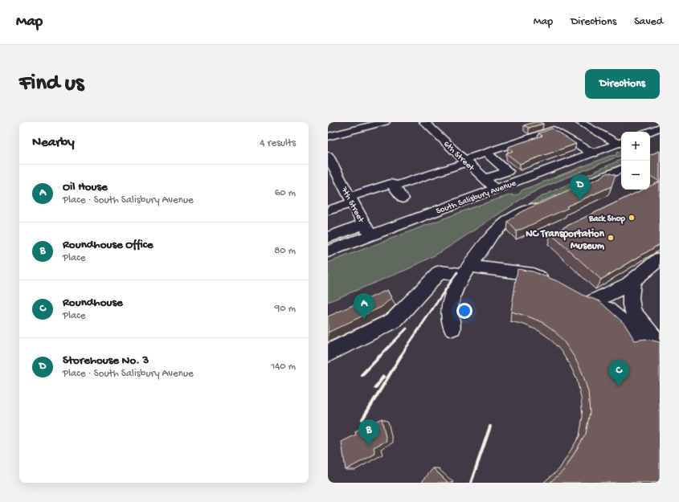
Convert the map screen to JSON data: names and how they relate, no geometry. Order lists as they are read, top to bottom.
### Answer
{
  "streets": {
    "main road": ["South Salisbury Avenue"],
    "street": ["6th Street", "7th Street"]
  },
  "crossings": [
    ["6th Street", "South Salisbury Avenue"],
    ["South Salisbury Avenue", "7th Street"]
  ],
  "places": ["Back Shop", "NC Transportation Museum"],
  "page": {
    "header": "Map",
    "nav": ["Map", "Directions", "Saved"],
    "buttons": "Directions",
    "title": "Find us",
    "heading": ["Nearby", "4 results"],
    "map_buttons": ["+", "−"],
    "list": [
      {
        "mark": "A",
        "name": "Oil House",
        "note": "Place · South Salisbury Avenue",
        "value": "60 m"
      },
      {
        "mark": "B",
        "name": "Roundhouse Office",
        "note": "Place",
        "value": "80 m"
      },
      {
        "mark": "C",
        "name": "Roundhouse",
        "note": "Place",
        "value": "90 m"
      },
      {
        "mark": "D",
        "name": "Storehouse No. 3",
        "note": "Place · South Salisbury Avenue",
        "value": "140 m"
      }
    ],
    "pins": [
      "D",
      "A",
      "C",
      "B"
    ]
  }
}
